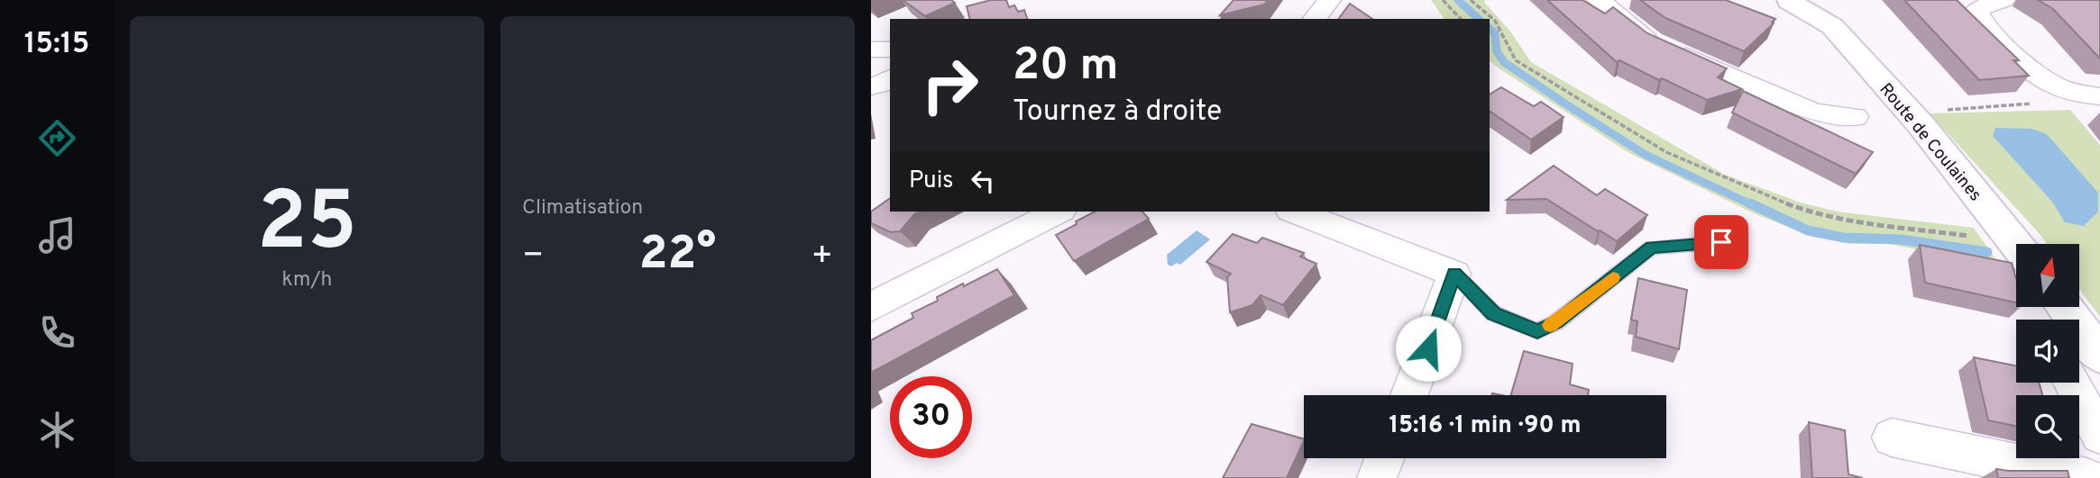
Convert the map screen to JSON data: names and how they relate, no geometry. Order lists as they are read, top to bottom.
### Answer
{
  "streets": {
    "street": ["Route de Coulaines"]
  },
  "north": "top",
  "page": {
    "tabs": "15:15",
    "tile": [
      ["25", "km/h"],
      "Climatisation"
    ],
    "turn": ["20 m", "Tournez à droite"],
    "then": "Puis",
    "heat": ["−", "22°", "+"],
    "limit": "30",
    "trip": "15:16 · 1 min · 90 m"
  }
}
